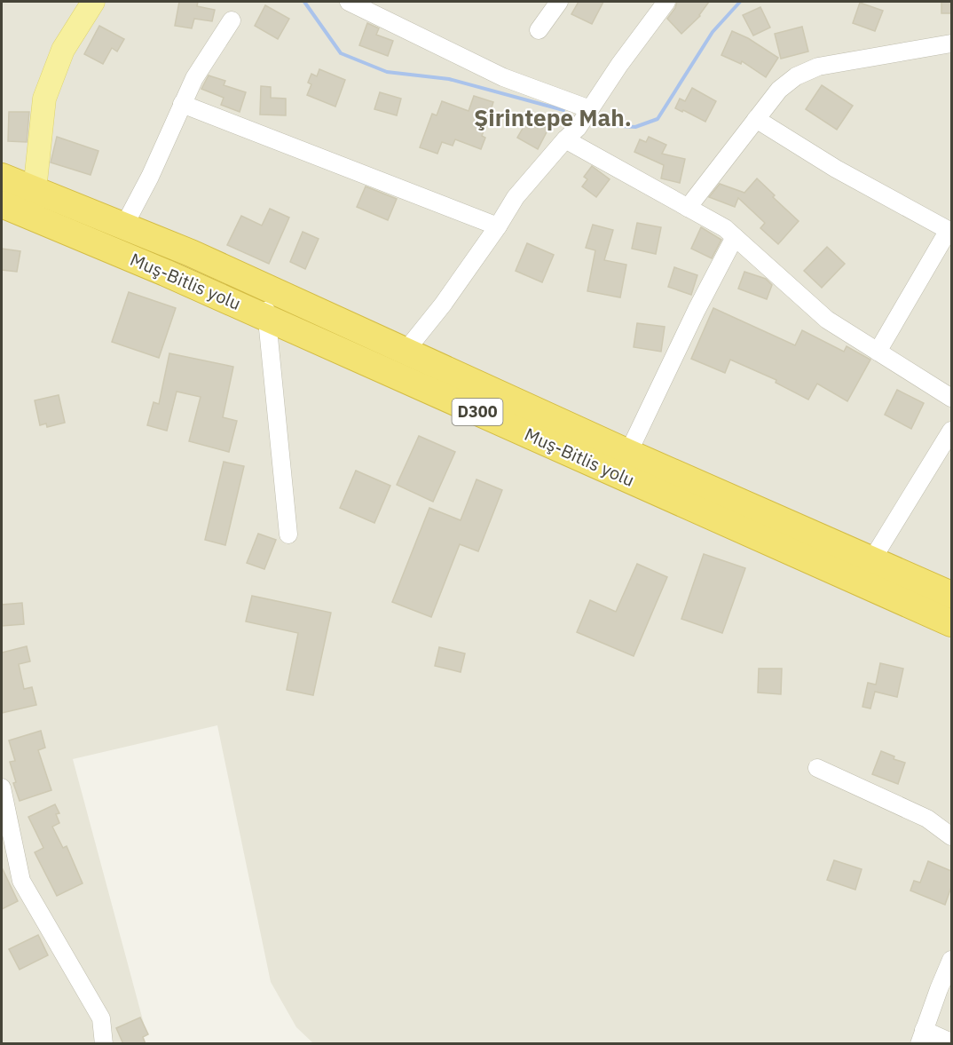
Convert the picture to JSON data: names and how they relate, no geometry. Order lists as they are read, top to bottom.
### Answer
{
  "streets": {
    "highway": ["Muş-Bitlis yolu", "D300"]
  },
  "districts": ["Şirintepe Mah."]
}
